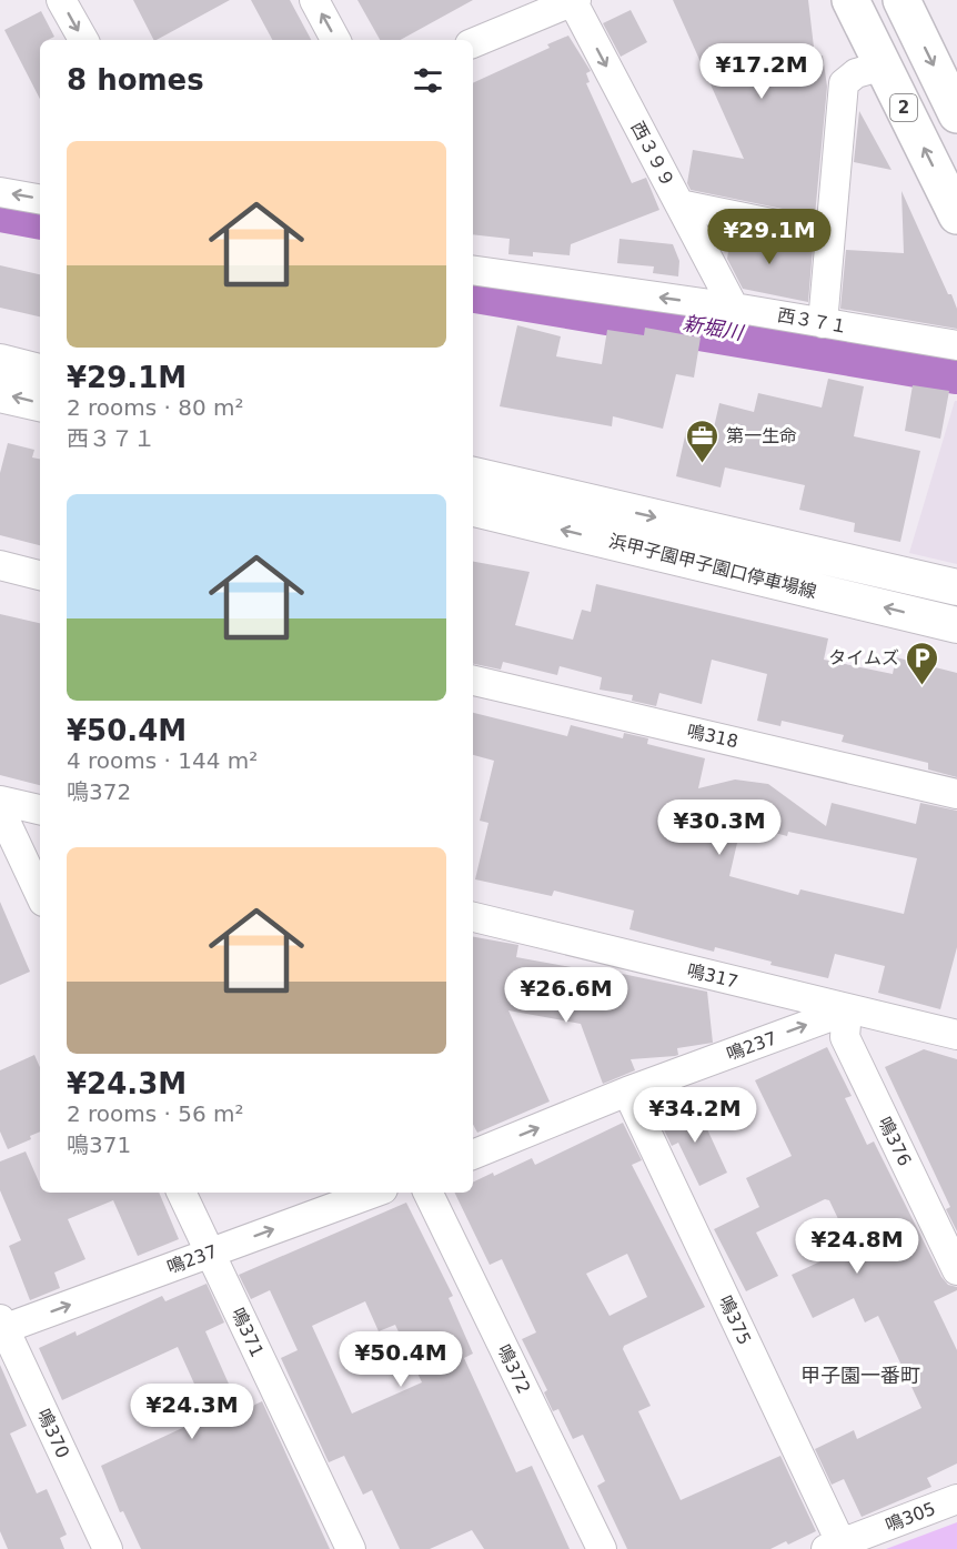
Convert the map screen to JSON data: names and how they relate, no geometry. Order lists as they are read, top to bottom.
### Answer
{
  "streets": {
    "highway": ["2"],
    "main road": ["浜甲子園甲子園口停車場線"],
    "street": [
      "西３９９",
      "西３７１",
      "鳴318",
      "鳴317",
      "鳴237",
      "鳴376",
      "鳴375",
      "鳴371",
      "鳴372",
      "鳴370",
      "鳴305"
    ]
  },
  "crossings": [
    ["西３９９", "西３７１"],
    ["鳴317", "鳴237"],
    ["鳴317", "鳴376"],
    ["鳴237", "鳴376"],
    ["鳴237", "鳴375"],
    ["鳴237", "鳴371"],
    ["鳴237", "鳴370"],
    ["鳴375", "鳴305"]
  ],
  "one_way": ["西３９９", "西３７１", "鳴237"],
  "districts": ["甲子園一番町"],
  "water": ["新堀川"],
  "places": {
    "office": ["第一生命"],
    "parking": ["タイムズ"]
  },
  "page": {
    "heading": "8 homes",
    "price": [
      "¥17.2M",
      "¥29.1M",
      "¥30.3M",
      "¥26.6M",
      "¥34.2M",
      "¥24.8M",
      "¥50.4M",
      "¥24.3M"
    ],
    "list": [
      {
        "name": "¥29.1M",
        "note": "2 rooms · 80 m² · 西３７１"
      },
      {
        "name": "¥50.4M",
        "note": "4 rooms · 144 m² · 鳴372"
      },
      {
        "name": "¥24.3M",
        "note": "2 rooms · 56 m² · 鳴371"
      }
    ]
  }
}
